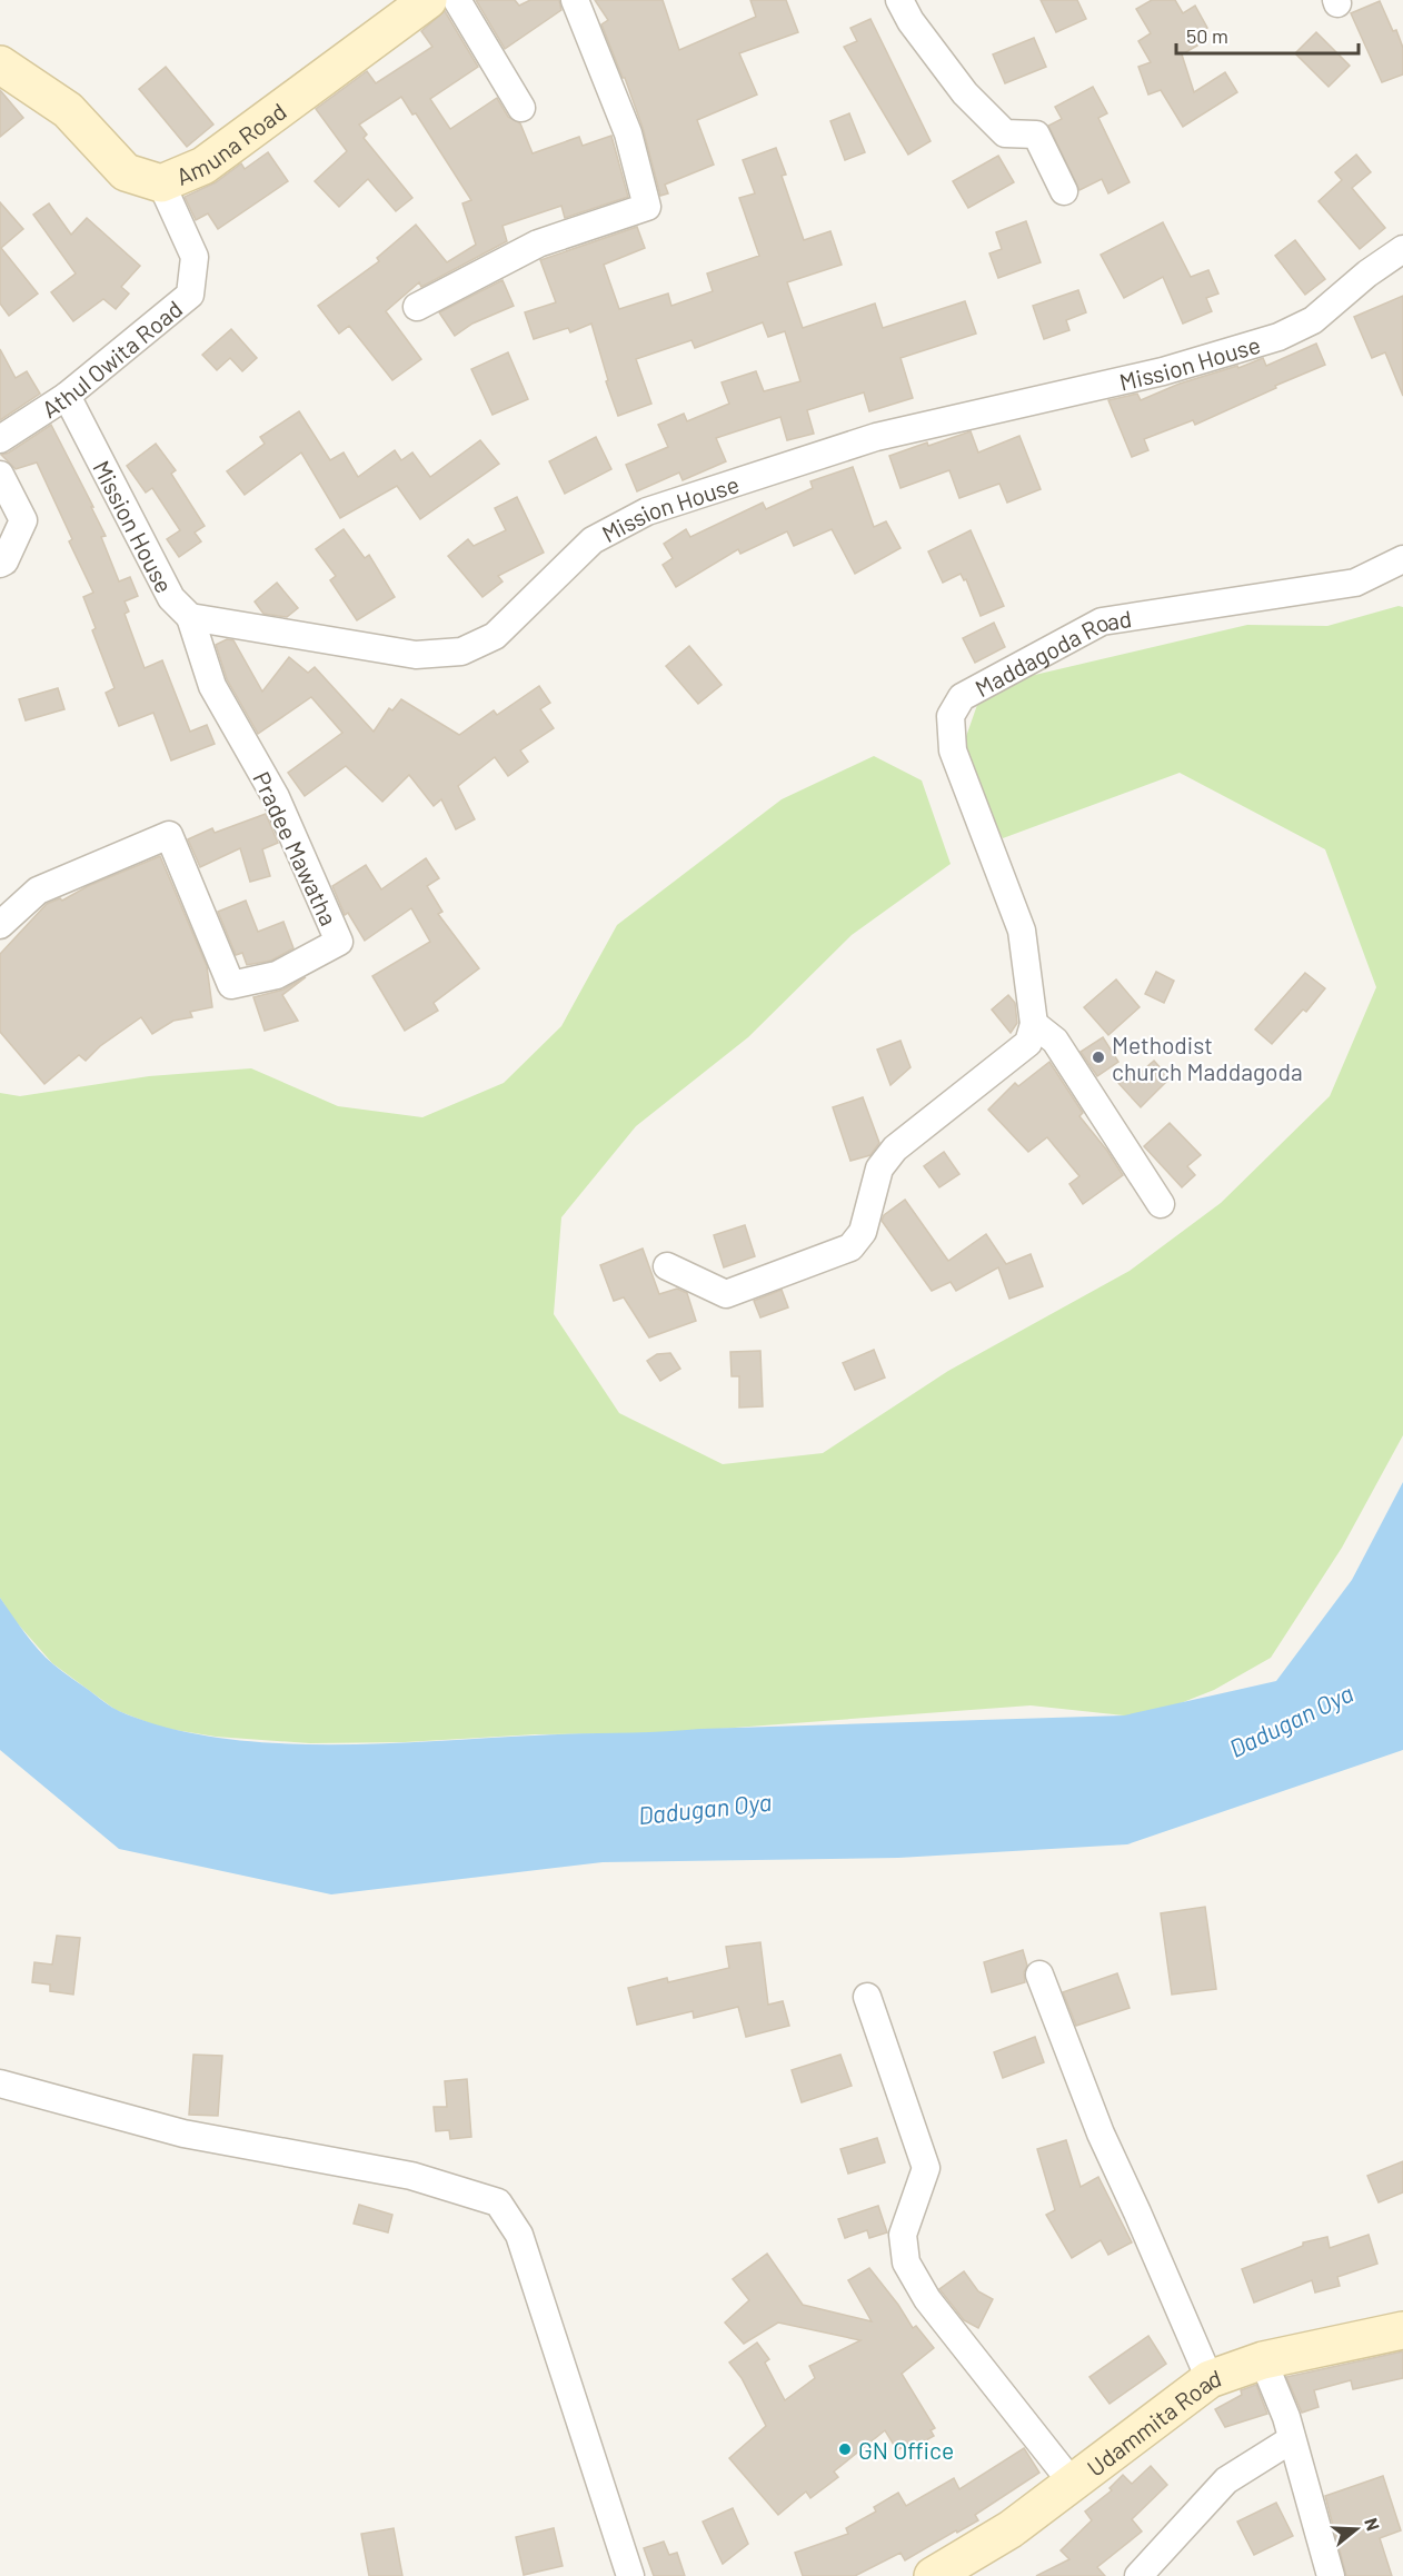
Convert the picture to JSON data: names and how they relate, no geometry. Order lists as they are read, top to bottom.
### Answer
{
  "streets": {
    "street": [
      "Amuna Road",
      "Athul Owita Road",
      "Mission House",
      "Maddagoda Road",
      "Pradee Mawatha",
      "Udammita Road"
    ]
  },
  "crossings": [
    ["Amuna Road", "Athul Owita Road"],
    ["Athul Owita Road", "Mission House"],
    ["Mission House", "Pradee Mawatha"]
  ],
  "water": ["Dadugan Oya"],
  "places": ["Methodist church Maddagoda", "GN Office"],
  "scale_bar": "50 m",
  "north": "right"
}
